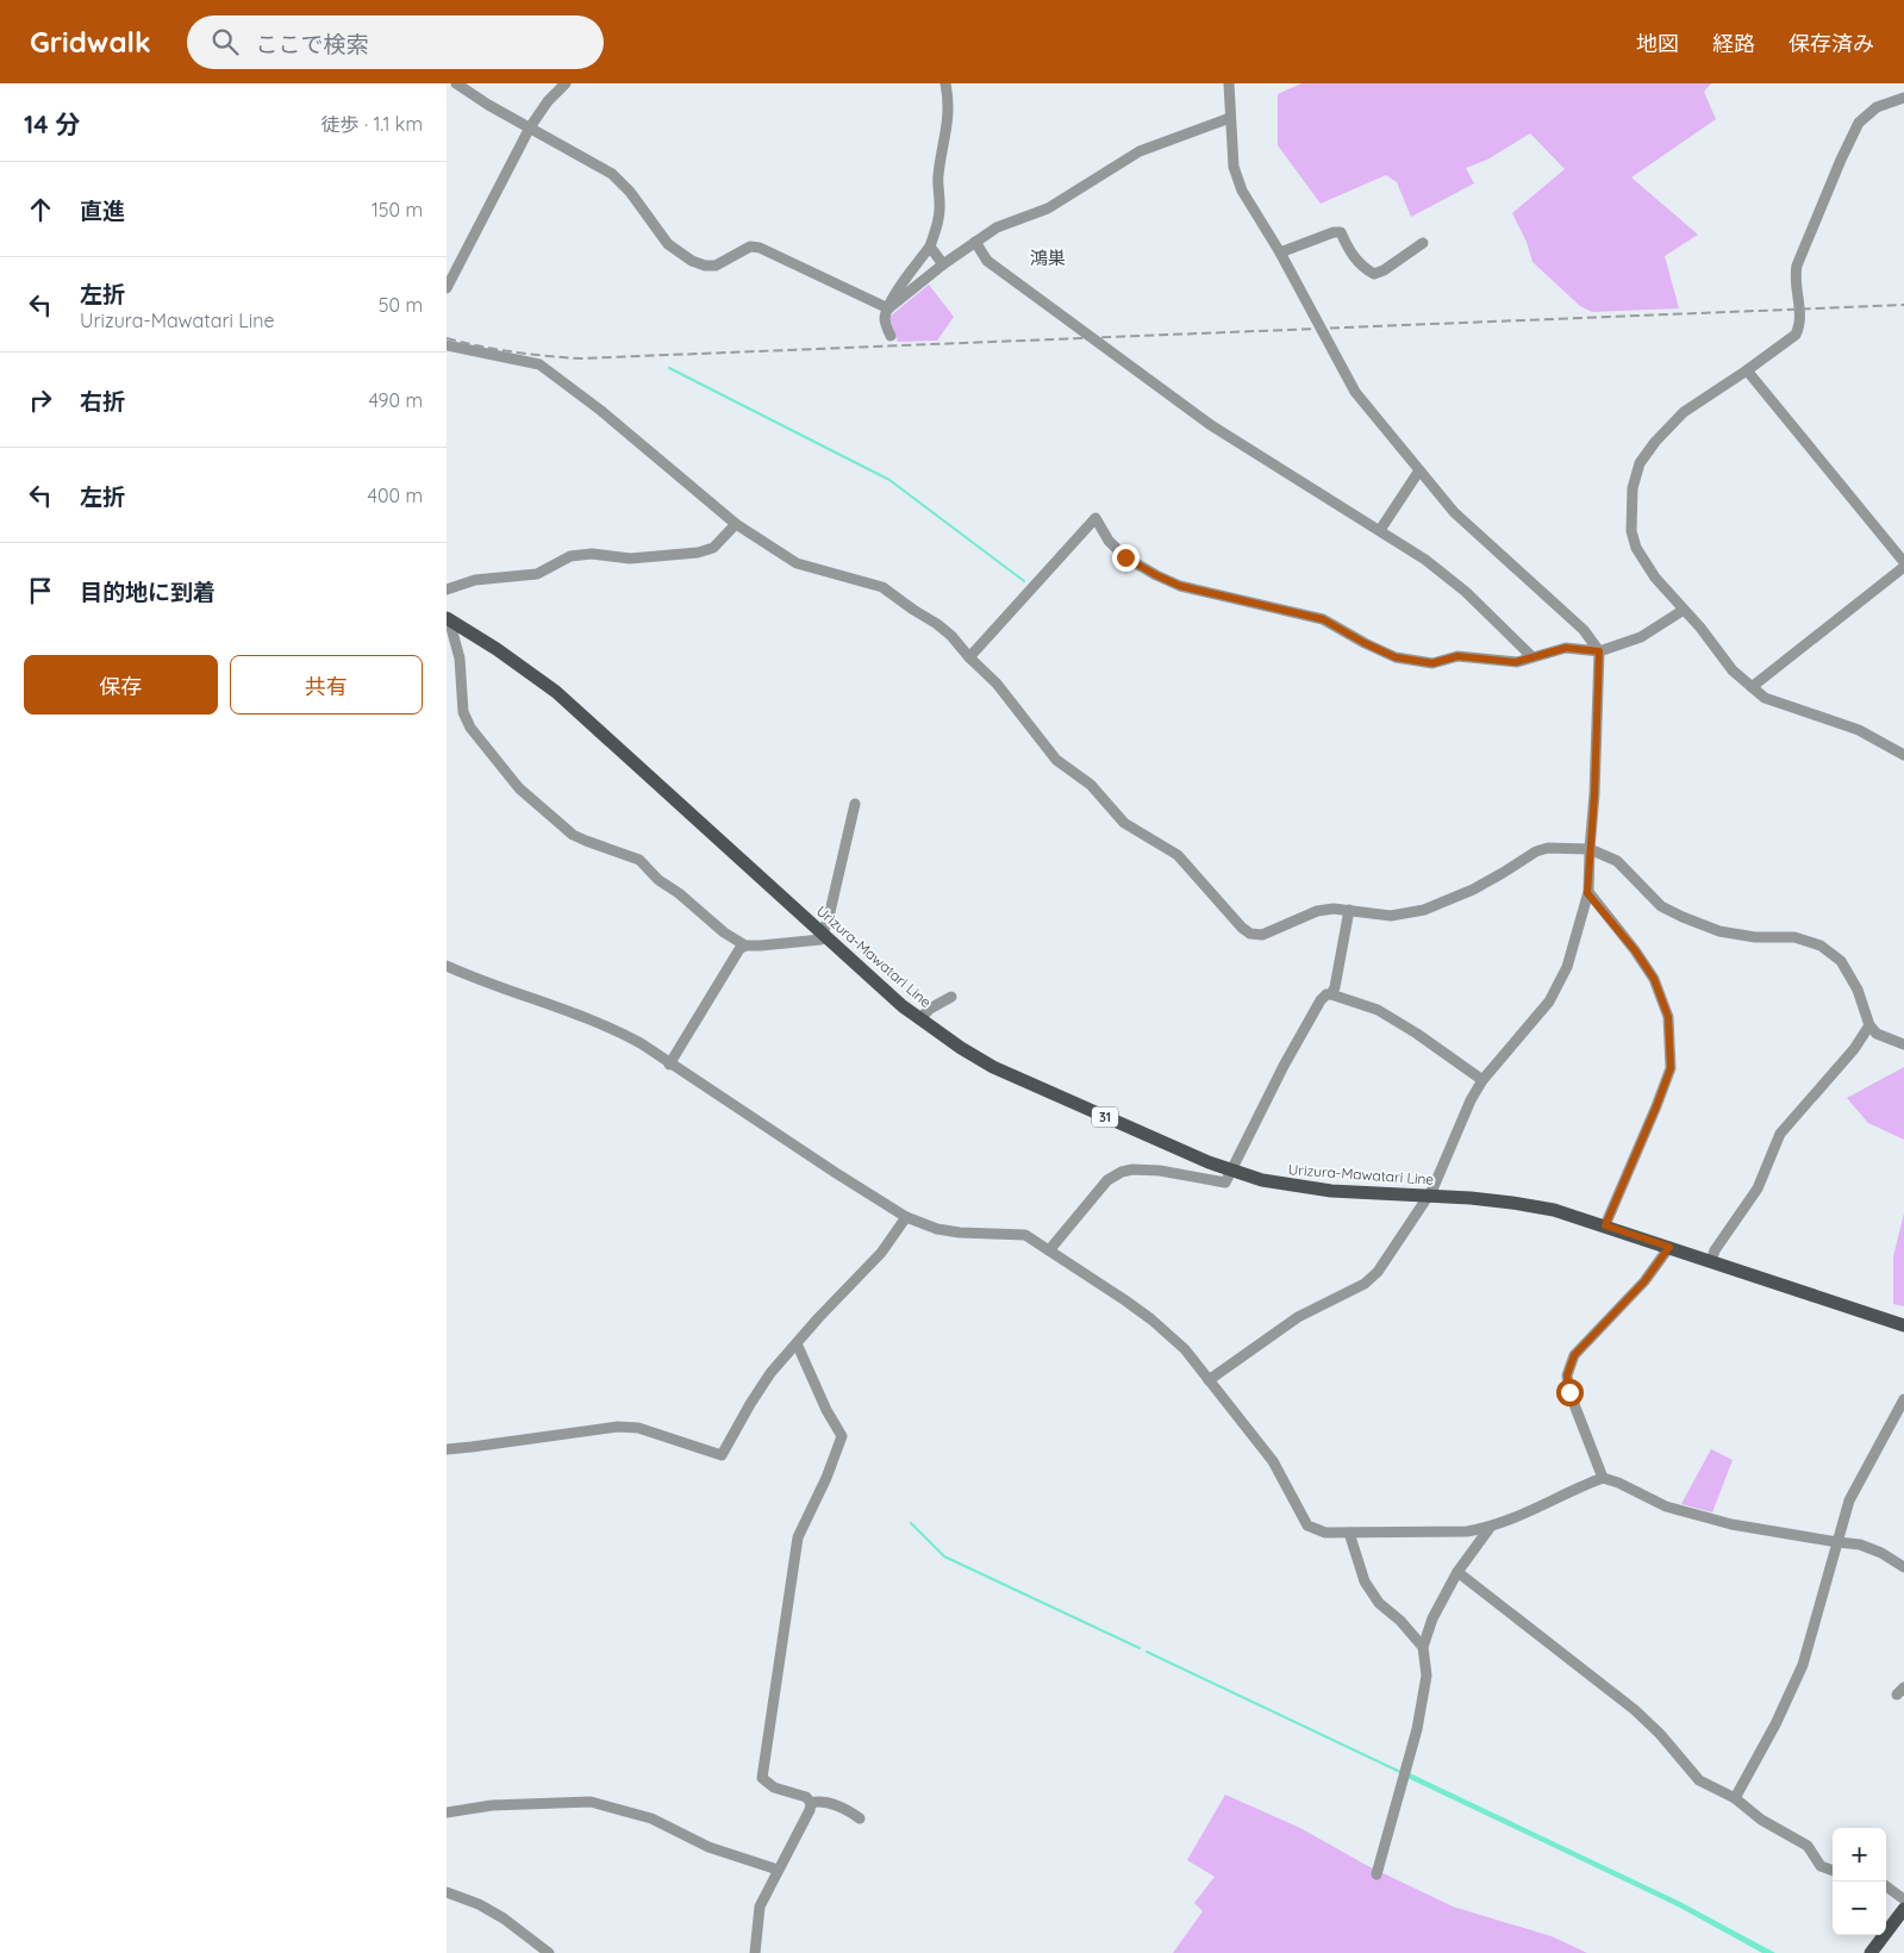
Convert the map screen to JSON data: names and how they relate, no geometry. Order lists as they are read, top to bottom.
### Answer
{
  "streets": {
    "main road": ["Urizura-Mawatari Line", "31"]
  },
  "districts": ["鴻巣"],
  "page": {
    "header": "Gridwalk",
    "search": "ここで検索",
    "nav": ["地図", "経路", "保存済み"],
    "heading": ["14 分", "徒歩 · 1.1 km"],
    "list": [
      ["直進", "150 m"],
      ["左折", "Urizura-Mawatari Line", "50 m"],
      ["右折", "490 m"],
      ["左折", "400 m"],
      "目的地に到着"
    ],
    "buttons": ["保存", "共有"],
    "map_buttons": ["+", "−"]
  }
}
